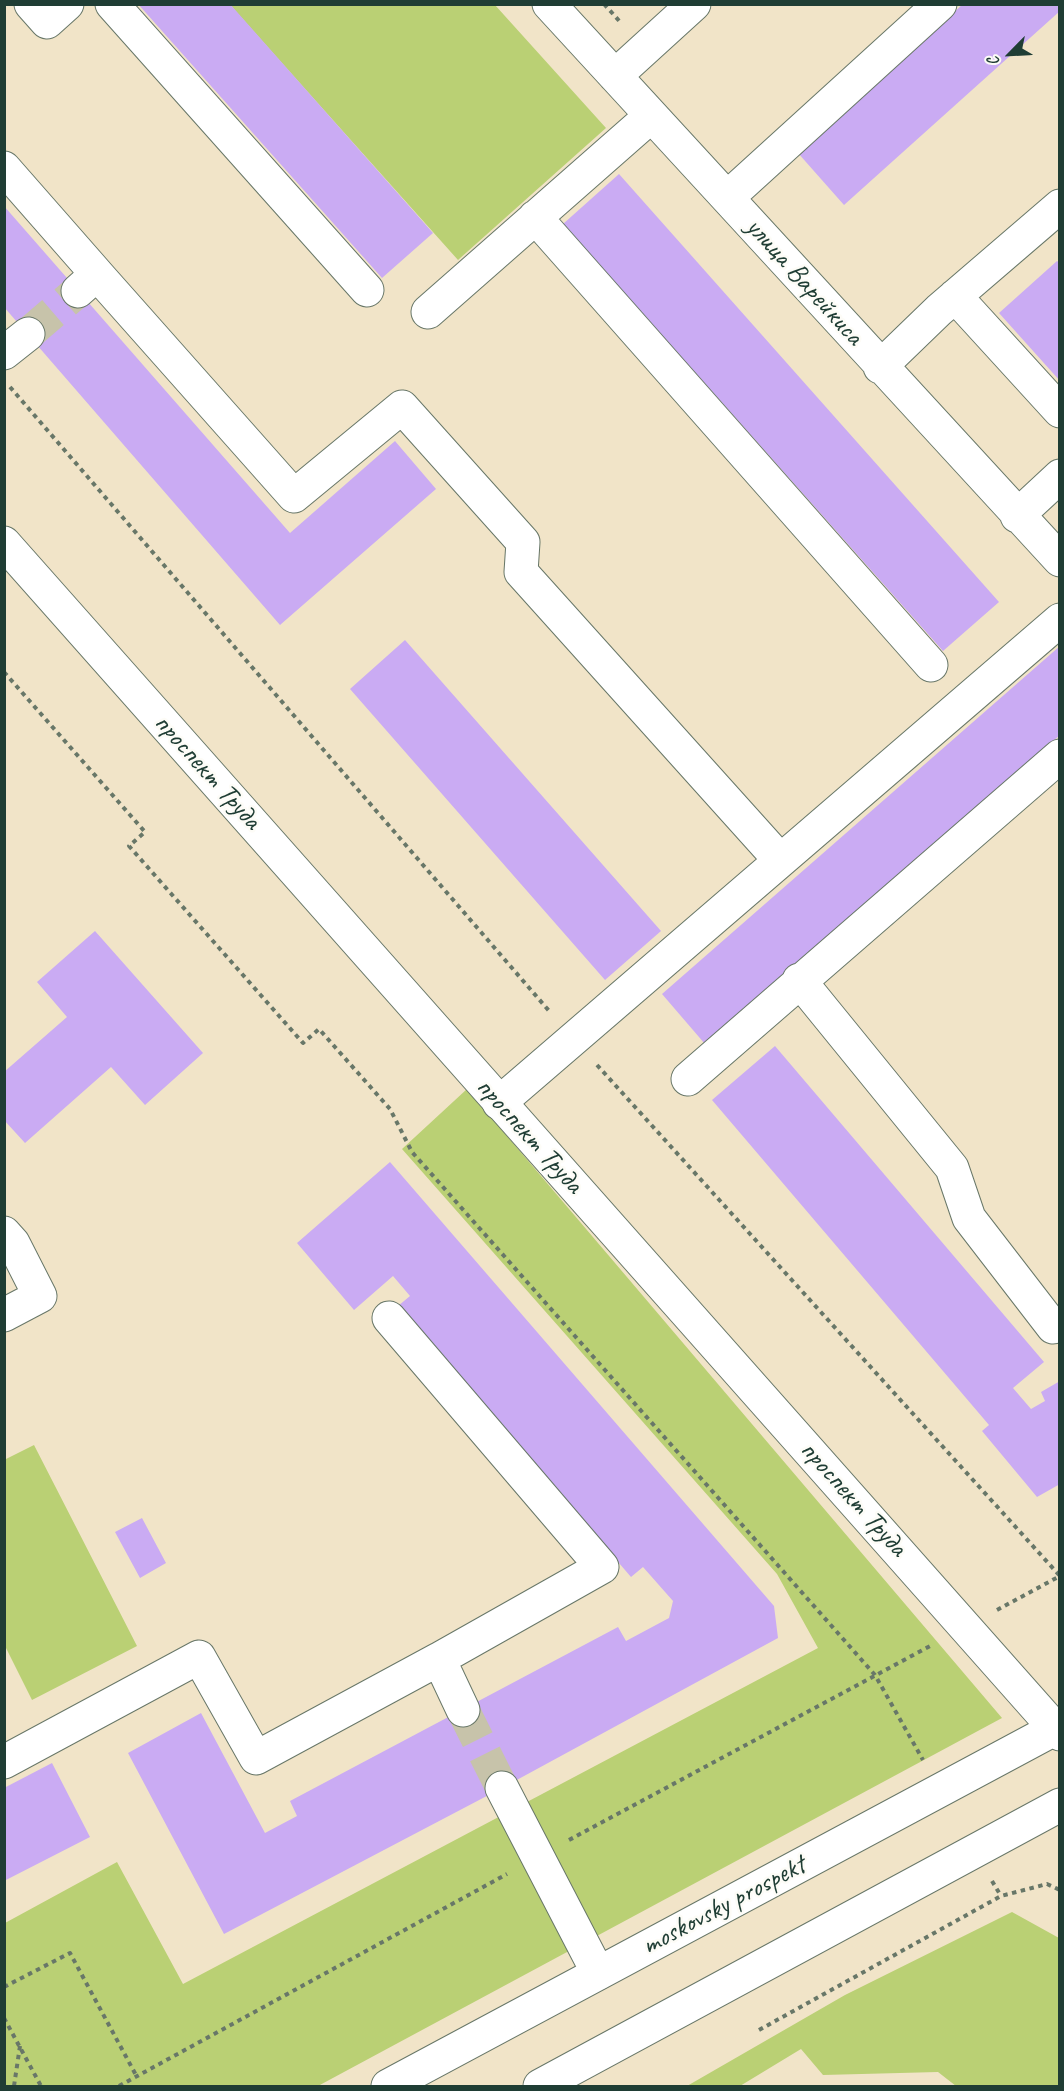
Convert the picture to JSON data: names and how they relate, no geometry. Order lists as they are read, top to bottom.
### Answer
{
  "streets": {
    "main road": ["улица Варейкиса", "проспект Труда", "moskovsky prospekt"]
  },
  "crossings": [
    ["проспект Труда", "moskovsky prospekt"]
  ],
  "north": "bottom left"
}
